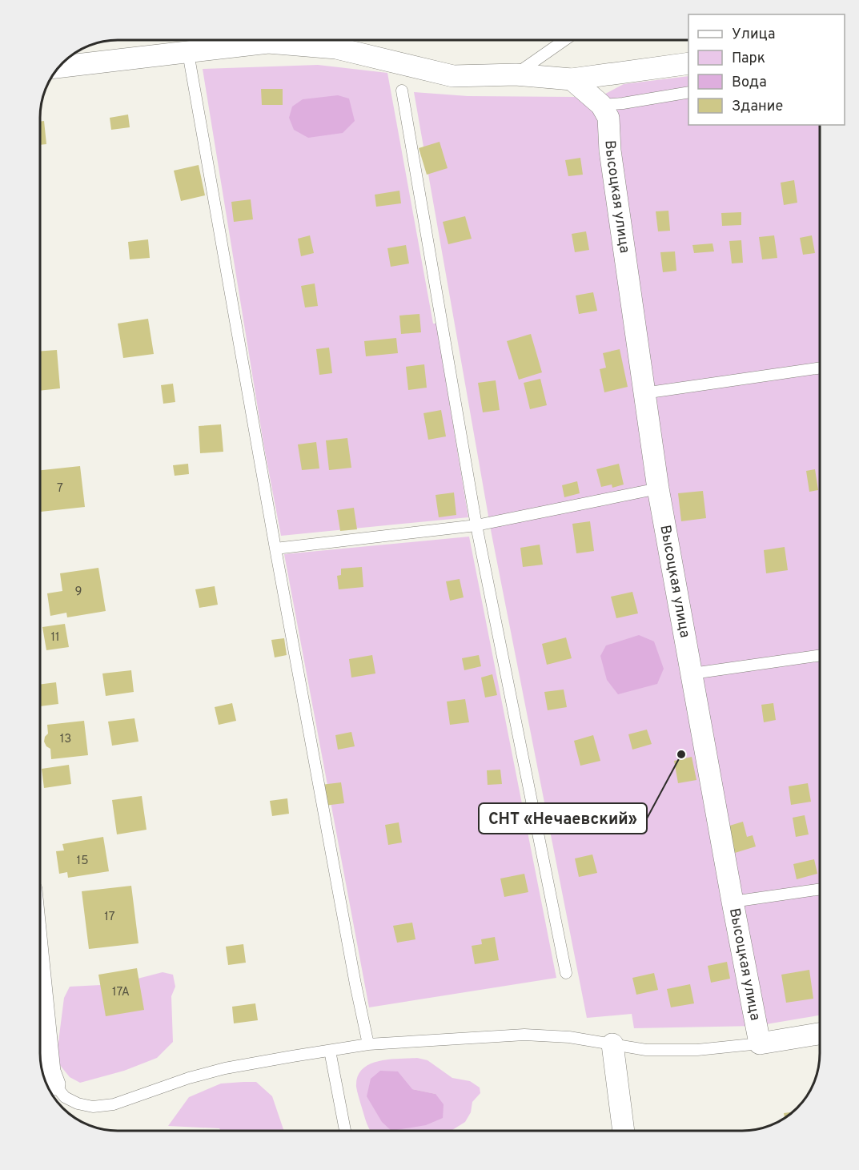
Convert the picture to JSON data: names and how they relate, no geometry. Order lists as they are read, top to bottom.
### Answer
{
  "streets": {
    "street": ["Высоцкая улица"]
  },
  "places": ["СНТ «Нечаевский»"],
  "house_numbers": [
    "7",
    "9",
    "11",
    "13",
    "15",
    "17",
    "17А"
  ],
  "legend": [
    "Улица",
    "Парк",
    "Вода",
    "Здание"
  ]
}
